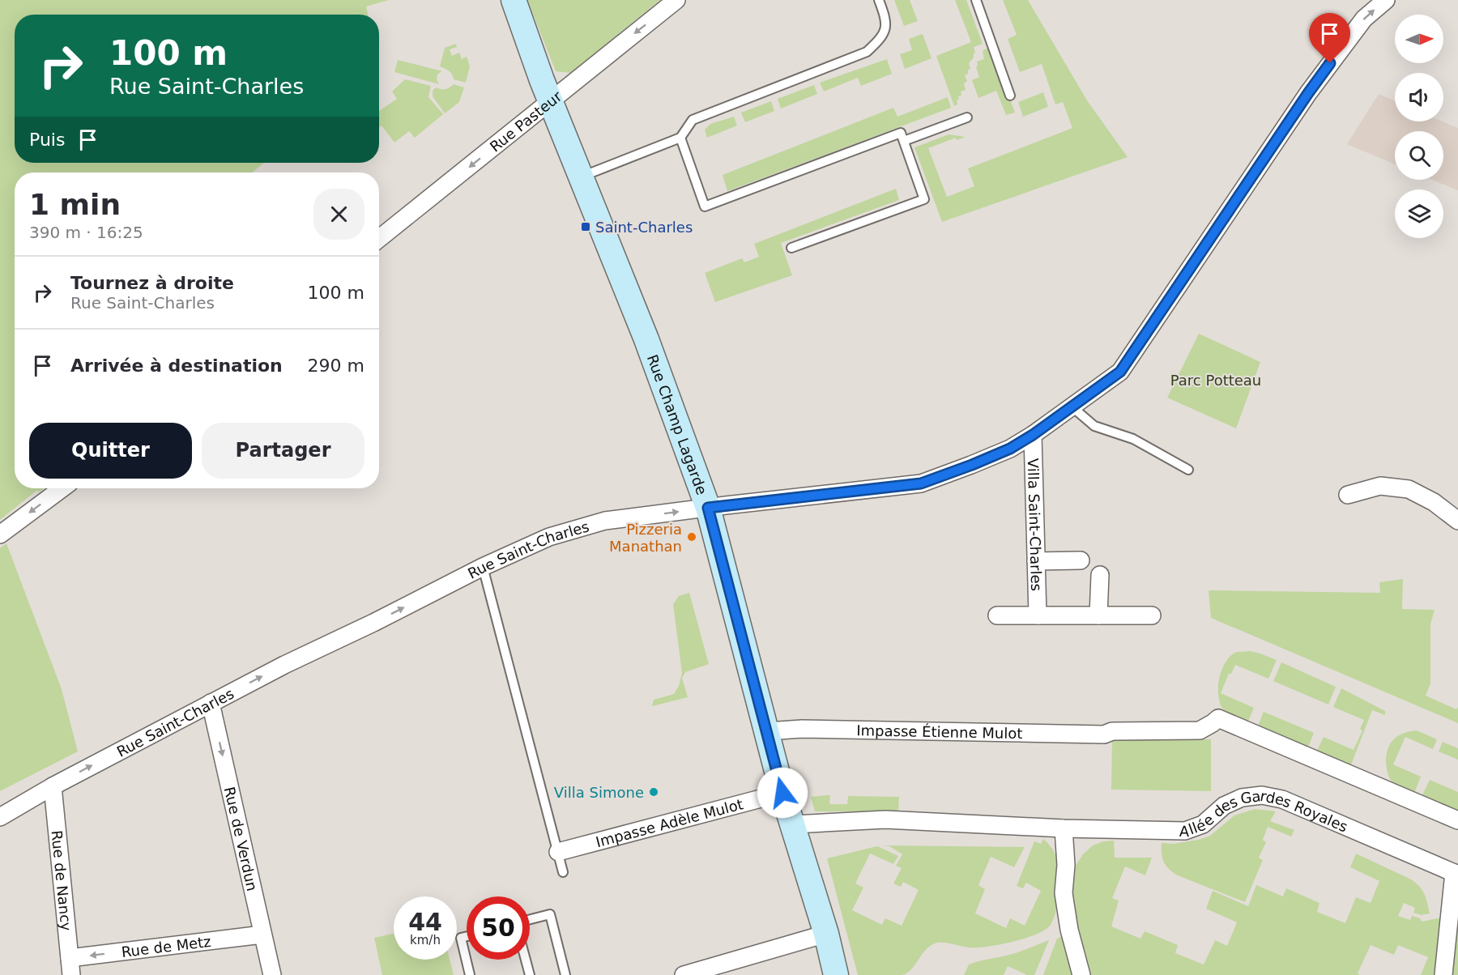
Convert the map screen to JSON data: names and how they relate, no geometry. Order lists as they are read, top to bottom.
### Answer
{
  "streets": {
    "main road": ["Rue Champ Lagarde"],
    "street": [
      "Rue Pasteur",
      "Villa Saint-Charles",
      "Rue Saint-Charles",
      "Impasse Étienne Mulot",
      "Impasse Adèle Mulot",
      "Allée des Gardes Royales",
      "Rue de Verdun",
      "Rue de Nancy",
      "Rue de Metz"
    ]
  },
  "crossings": [
    ["Rue Pasteur", "Rue Champ Lagarde"],
    ["Rue Champ Lagarde", "Rue Saint-Charles"],
    ["Rue Champ Lagarde", "Impasse Étienne Mulot"],
    ["Rue Champ Lagarde", "Impasse Adèle Mulot"],
    ["Rue Champ Lagarde", "Allée des Gardes Royales"],
    ["Villa Saint-Charles", "Rue Saint-Charles"],
    ["Rue Saint-Charles", "Rue de Verdun"],
    ["Rue Saint-Charles", "Rue de Nancy"],
    ["Rue de Verdun", "Rue de Metz"],
    ["Rue de Nancy", "Rue de Metz"]
  ],
  "one_way": [
    "Rue Pasteur",
    "Rue Saint-Charles",
    "Rue de Verdun",
    "Rue de Metz"
  ],
  "parks": ["Parc Potteau"],
  "places": {
    "transit": ["Saint-Charles"],
    "other": ["Pizzeria Manathan", "Villa Simone"]
  },
  "north": "right",
  "page": {
    "turn": ["100 m", "Rue Saint-Charles"],
    "then": "Puis",
    "heading": ["1 min", "390 m · 16:25"],
    "list": [
      {
        "name": "Tournez à droite",
        "note": "Rue Saint-Charles",
        "value": "100 m"
      },
      {
        "name": "Arrivée à destination",
        "value": "290 m"
      }
    ],
    "buttons": ["Quitter", "Partager"],
    "speed": "44 km/h",
    "limit": "50"
  }
}
